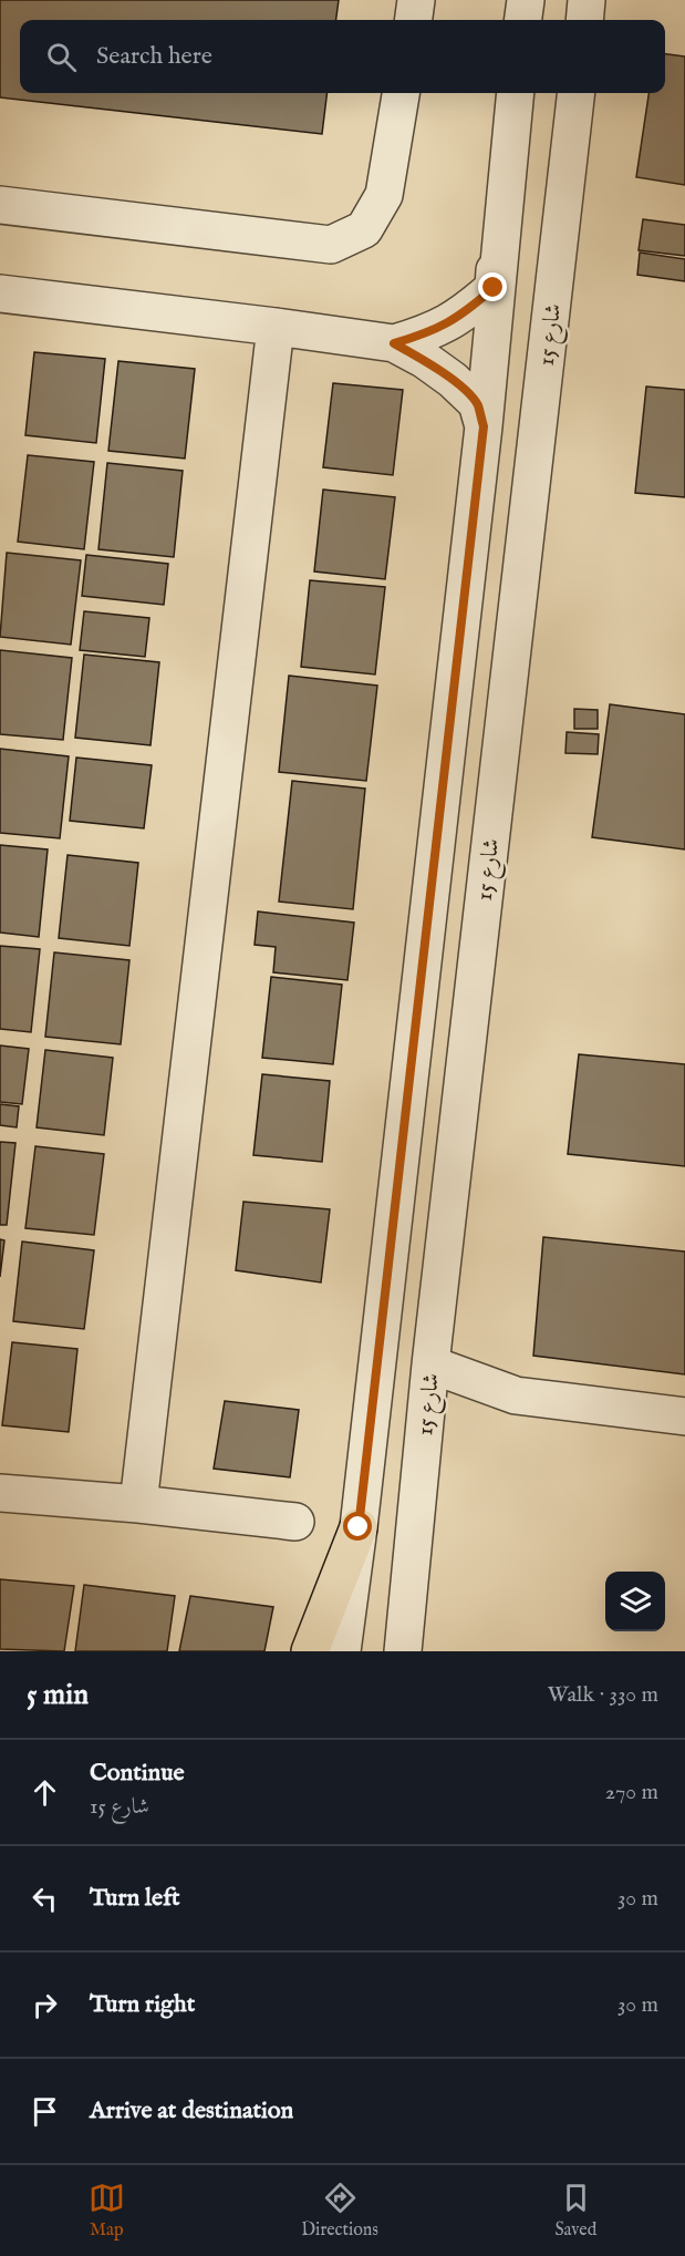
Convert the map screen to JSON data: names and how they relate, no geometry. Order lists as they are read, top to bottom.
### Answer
{
  "streets": {
    "street": ["شارع 15"]
  },
  "page": {
    "search": "Search here",
    "heading": ["5 min", "Walk · 330 m"],
    "list": [
      ["Continue", "شارع 15", "270 m"],
      ["Turn left", "30 m"],
      ["Turn right", "30 m"],
      "Arrive at destination"
    ],
    "nav": ["Map", "Directions", "Saved"]
  }
}
